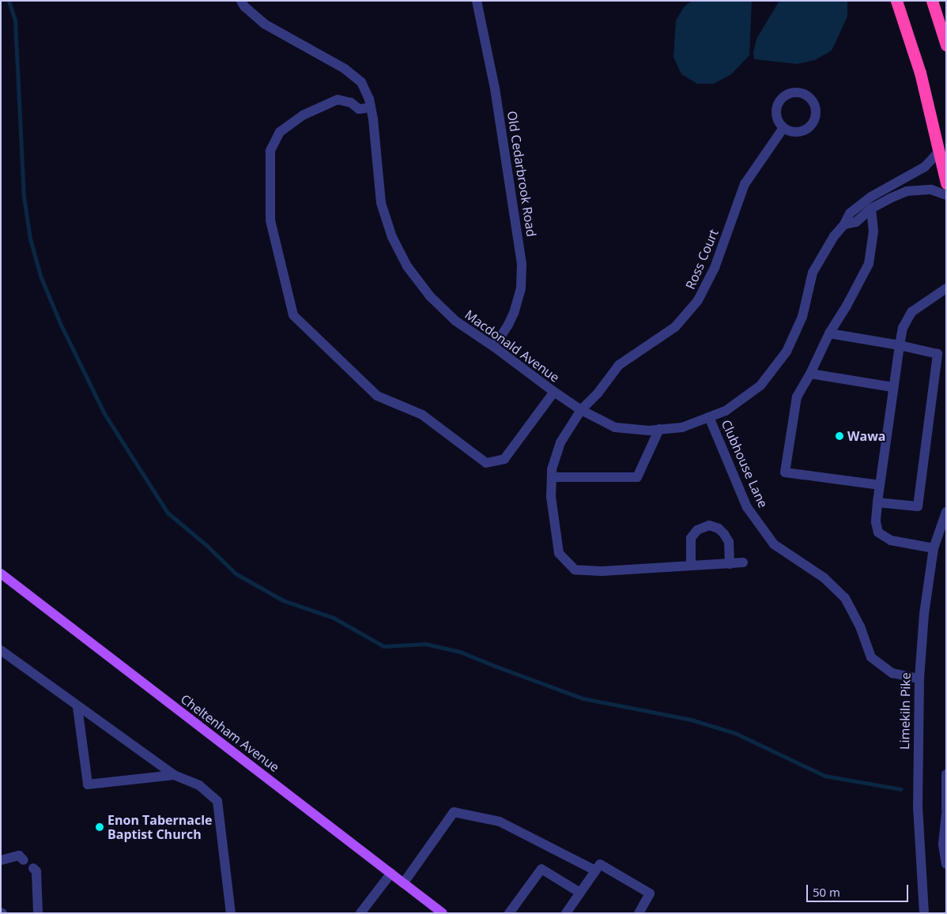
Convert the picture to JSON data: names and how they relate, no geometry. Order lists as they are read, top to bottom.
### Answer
{
  "streets": {
    "main road": ["Cheltenham Avenue"],
    "street": [
      "Old Cedarbrook Road",
      "Ross Court",
      "Macdonald Avenue",
      "Clubhouse Lane",
      "Limekiln Pike"
    ]
  },
  "crossings": [
    ["Old Cedarbrook Road", "Macdonald Avenue"],
    ["Ross Court", "Macdonald Avenue"],
    ["Macdonald Avenue", "Clubhouse Lane"],
    ["Clubhouse Lane", "Limekiln Pike"]
  ],
  "places": ["Wawa", "Enon Tabernacle Baptist Church"],
  "scale_bar": "50 m"
}
